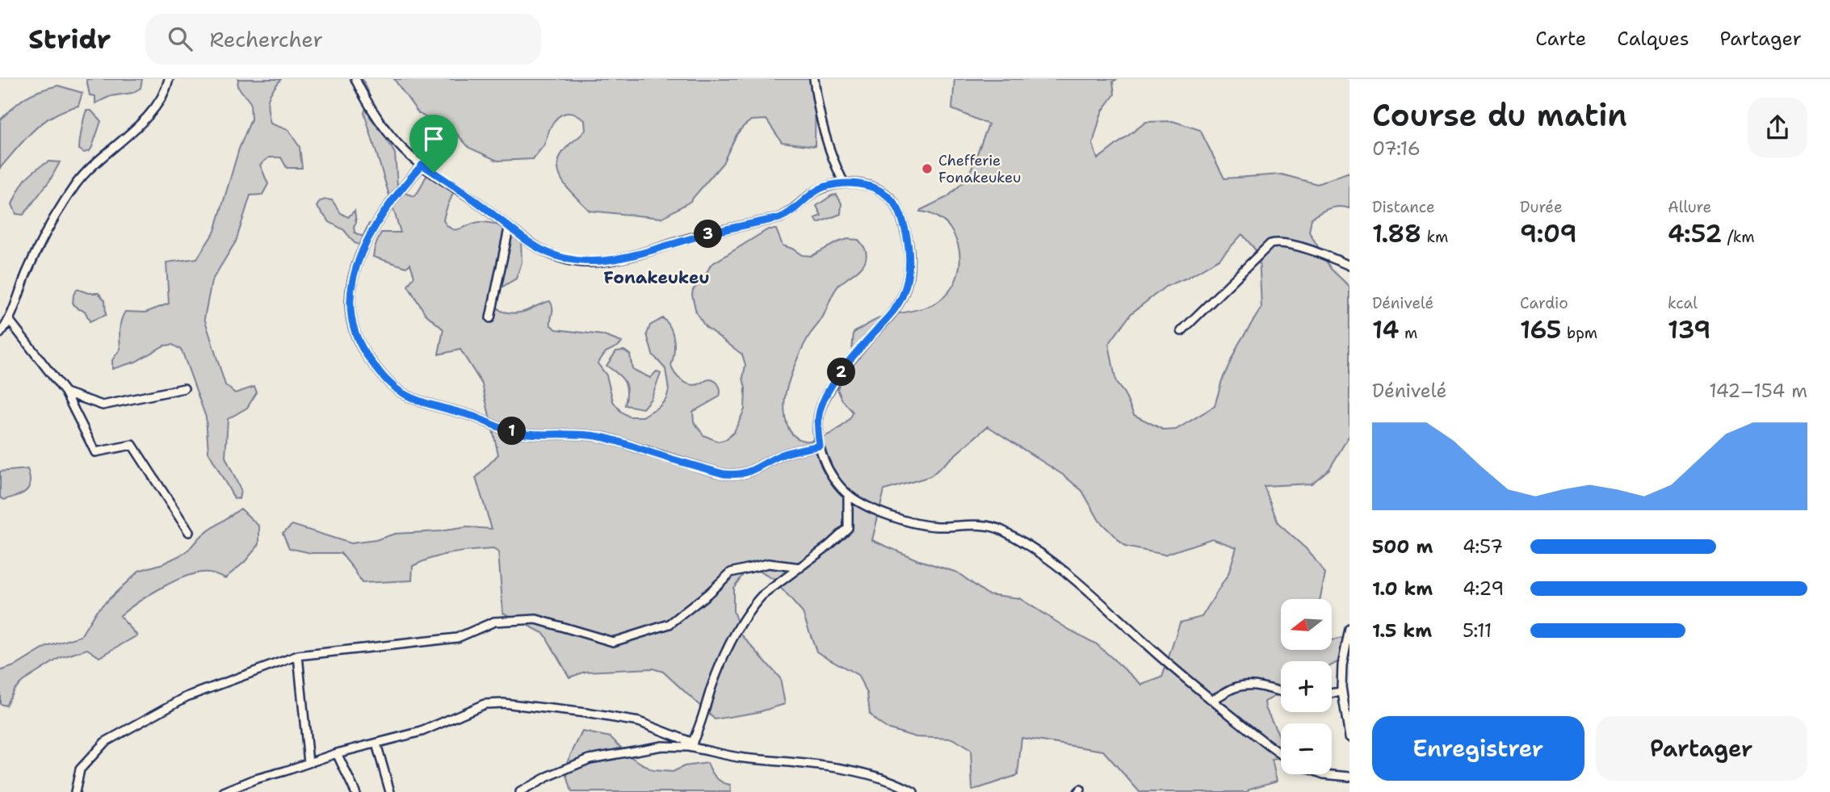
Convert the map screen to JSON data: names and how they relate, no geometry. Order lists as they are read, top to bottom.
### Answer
{
  "districts": ["Fonakeukeu"],
  "places": ["Chefferie Fonakeukeu"],
  "north": "left",
  "page": {
    "header": "Stridr",
    "search": "Rechercher",
    "nav": ["Carte", "Calques", "Partager"],
    "heading": ["Course du matin", "07:16"],
    "stats": [
      ["Distance", "1.88 km"],
      ["Durée", "9:09"],
      ["Allure", "4:52 /km"],
      ["Dénivelé", "14 m"],
      ["Cardio", "165 bpm"],
      ["kcal", "139"]
    ],
    "pins": ["3", "2", "1"],
    "chart": ["Dénivelé", "142–154 m"],
    "list": [
      {
        "name": "500 m",
        "note": "4:57"
      },
      {
        "name": "1.0 km",
        "note": "4:29"
      },
      {
        "name": "1.5 km",
        "note": "5:11"
      }
    ],
    "map_buttons": ["+", "−"],
    "buttons": ["Enregistrer", "Partager"]
  }
}
